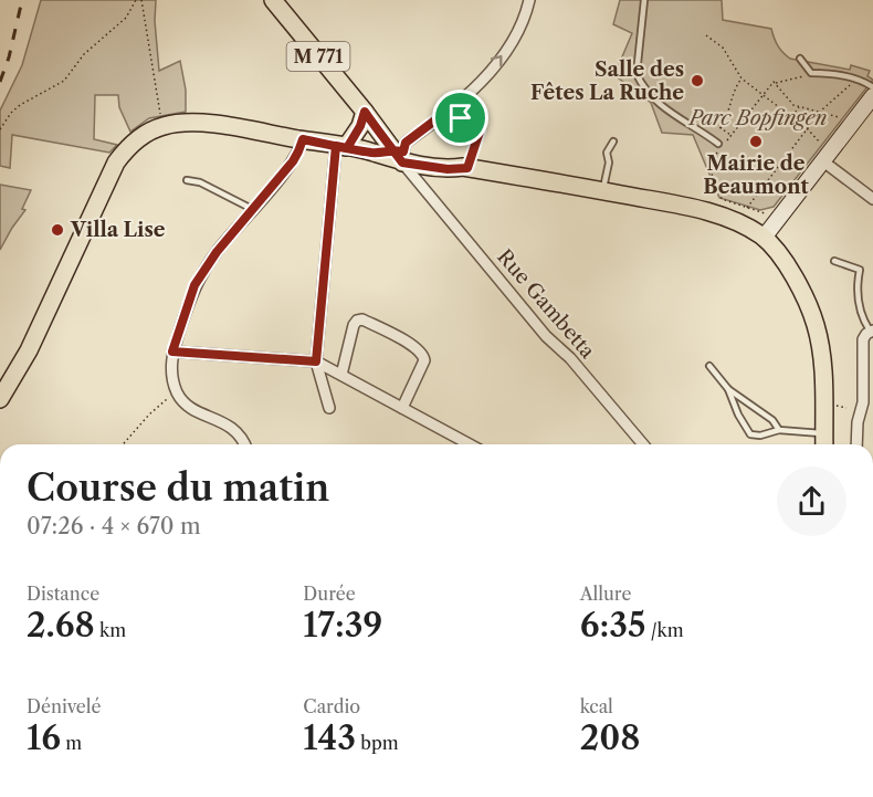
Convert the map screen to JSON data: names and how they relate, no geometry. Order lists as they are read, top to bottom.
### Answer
{
  "streets": {
    "main road": ["M 771"],
    "street": ["Rue Gambetta"]
  },
  "parks": ["Parc Bopfingen"],
  "places": ["Salle des Fêtes La Ruche", "Mairie de Beaumont", "Villa Lise"],
  "page": {
    "heading": ["Course du matin", "07:26 · 4 × 670 m"],
    "stats": [
      ["Distance", "2.68 km"],
      ["Durée", "17:39"],
      ["Allure", "6:35 /km"],
      ["Dénivelé", "16 m"],
      ["Cardio", "143 bpm"],
      ["kcal", "208"]
    ]
  }
}
